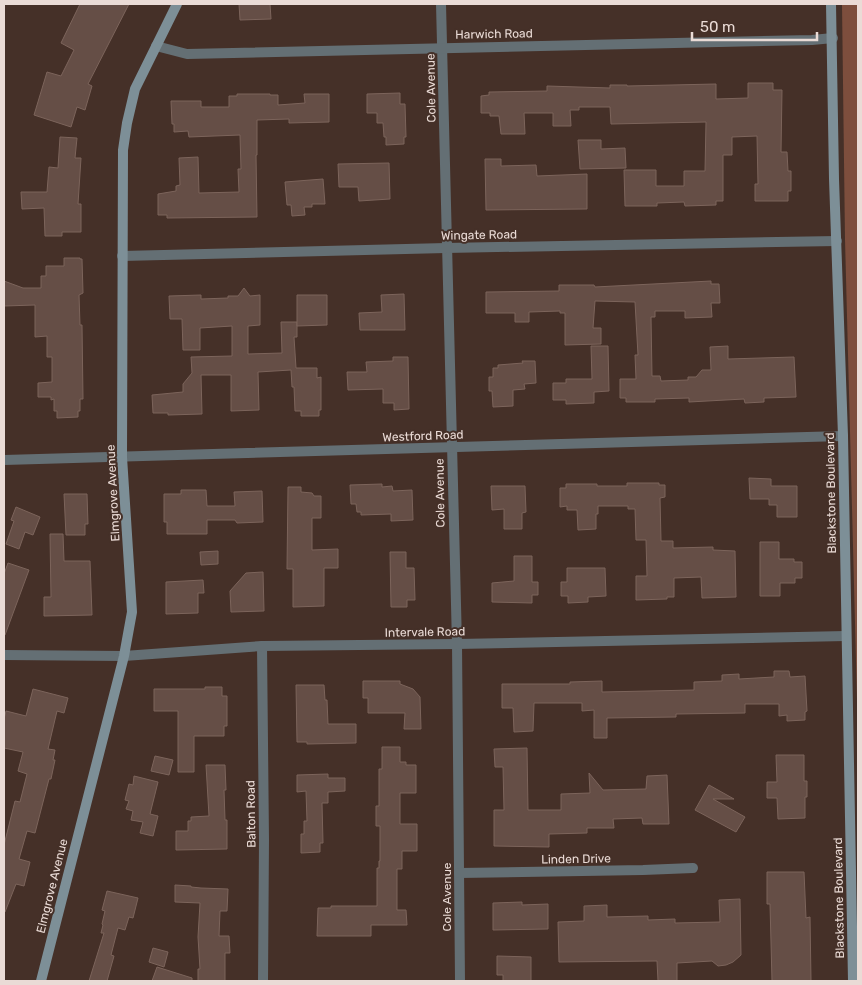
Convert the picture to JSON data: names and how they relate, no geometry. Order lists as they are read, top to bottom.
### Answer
{
  "streets": {
    "street": [
      "Harwich Road",
      "Cole Avenue",
      "Wingate Road",
      "Westford Road",
      "Elmgrove Avenue",
      "Blackstone Boulevard",
      "Intervale Road",
      "Balton Road",
      "Linden Drive"
    ]
  },
  "crossings": [
    ["Harwich Road", "Cole Avenue"],
    ["Harwich Road", "Elmgrove Avenue"],
    ["Harwich Road", "Blackstone Boulevard"],
    ["Cole Avenue", "Wingate Road"],
    ["Cole Avenue", "Westford Road"],
    ["Cole Avenue", "Intervale Road"],
    ["Cole Avenue", "Linden Drive"],
    ["Wingate Road", "Elmgrove Avenue"],
    ["Wingate Road", "Blackstone Boulevard"],
    ["Westford Road", "Elmgrove Avenue"],
    ["Westford Road", "Blackstone Boulevard"],
    ["Elmgrove Avenue", "Intervale Road"],
    ["Blackstone Boulevard", "Intervale Road"],
    ["Intervale Road", "Balton Road"]
  ],
  "scale_bar": "50 m"
}
